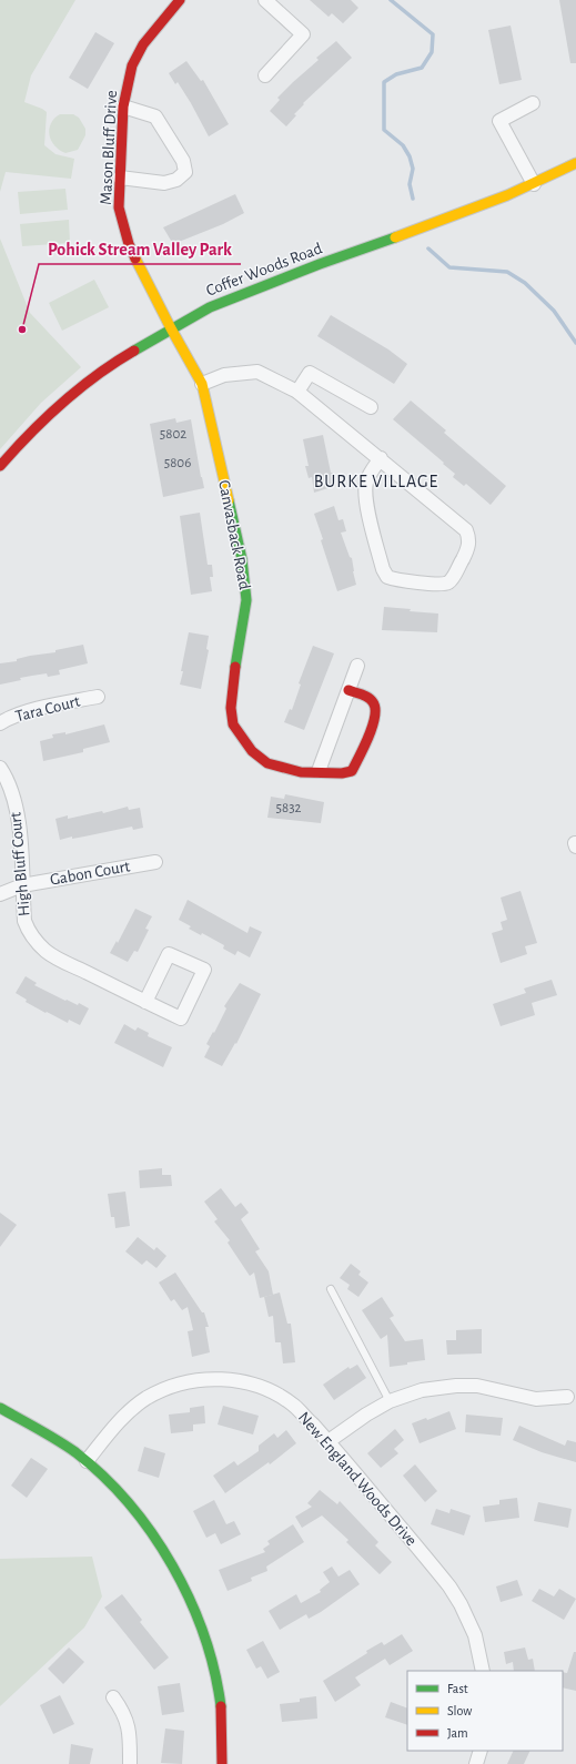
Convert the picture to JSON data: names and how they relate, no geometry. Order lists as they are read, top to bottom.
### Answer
{
  "streets": {
    "street": [
      "Mason Bluff Drive",
      "Coffer Woods Road",
      "Canvasback Road",
      "Tara Court",
      "High Bluff Court",
      "Gabon Court",
      "New England Woods Drive"
    ]
  },
  "crossings": [
    ["Mason Bluff Drive", "Coffer Woods Road"],
    ["Mason Bluff Drive", "Canvasback Road"],
    ["Coffer Woods Road", "Canvasback Road"],
    ["High Bluff Court", "Gabon Court"]
  ],
  "districts": ["BURKE VILLAGE"],
  "places": ["Pohick Stream Valley Park"],
  "house_numbers": ["5802", "5806", "5832"],
  "legend": ["Fast", "Slow", "Jam"]
}
